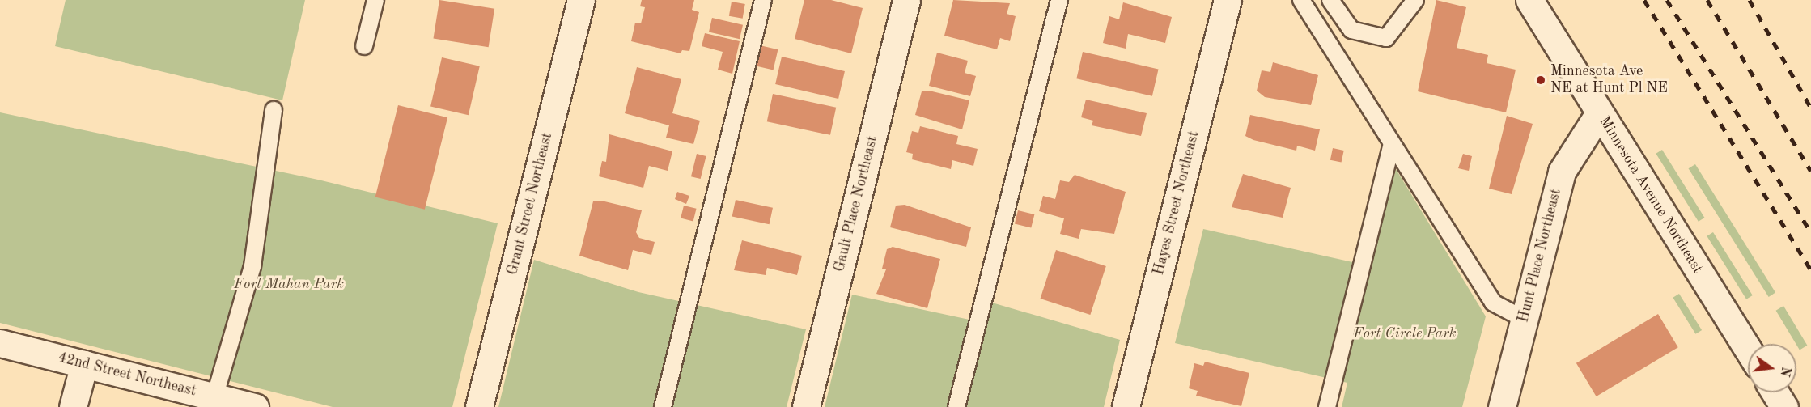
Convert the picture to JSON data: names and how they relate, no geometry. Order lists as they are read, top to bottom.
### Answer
{
  "streets": {
    "street": [
      "Minnesota Avenue Northeast",
      "Hayes Street Northeast",
      "Grant Street Northeast",
      "Gault Place Northeast",
      "Hunt Place Northeast",
      "42nd Street Northeast"
    ]
  },
  "crossings": [
    ["Minnesota Avenue Northeast", "Hunt Place Northeast"]
  ],
  "parks": ["Fort Mahan Park", "Fort Circle Park"],
  "places": ["Minnesota Ave NE at Hunt Pl NE"],
  "north": "right"
}
